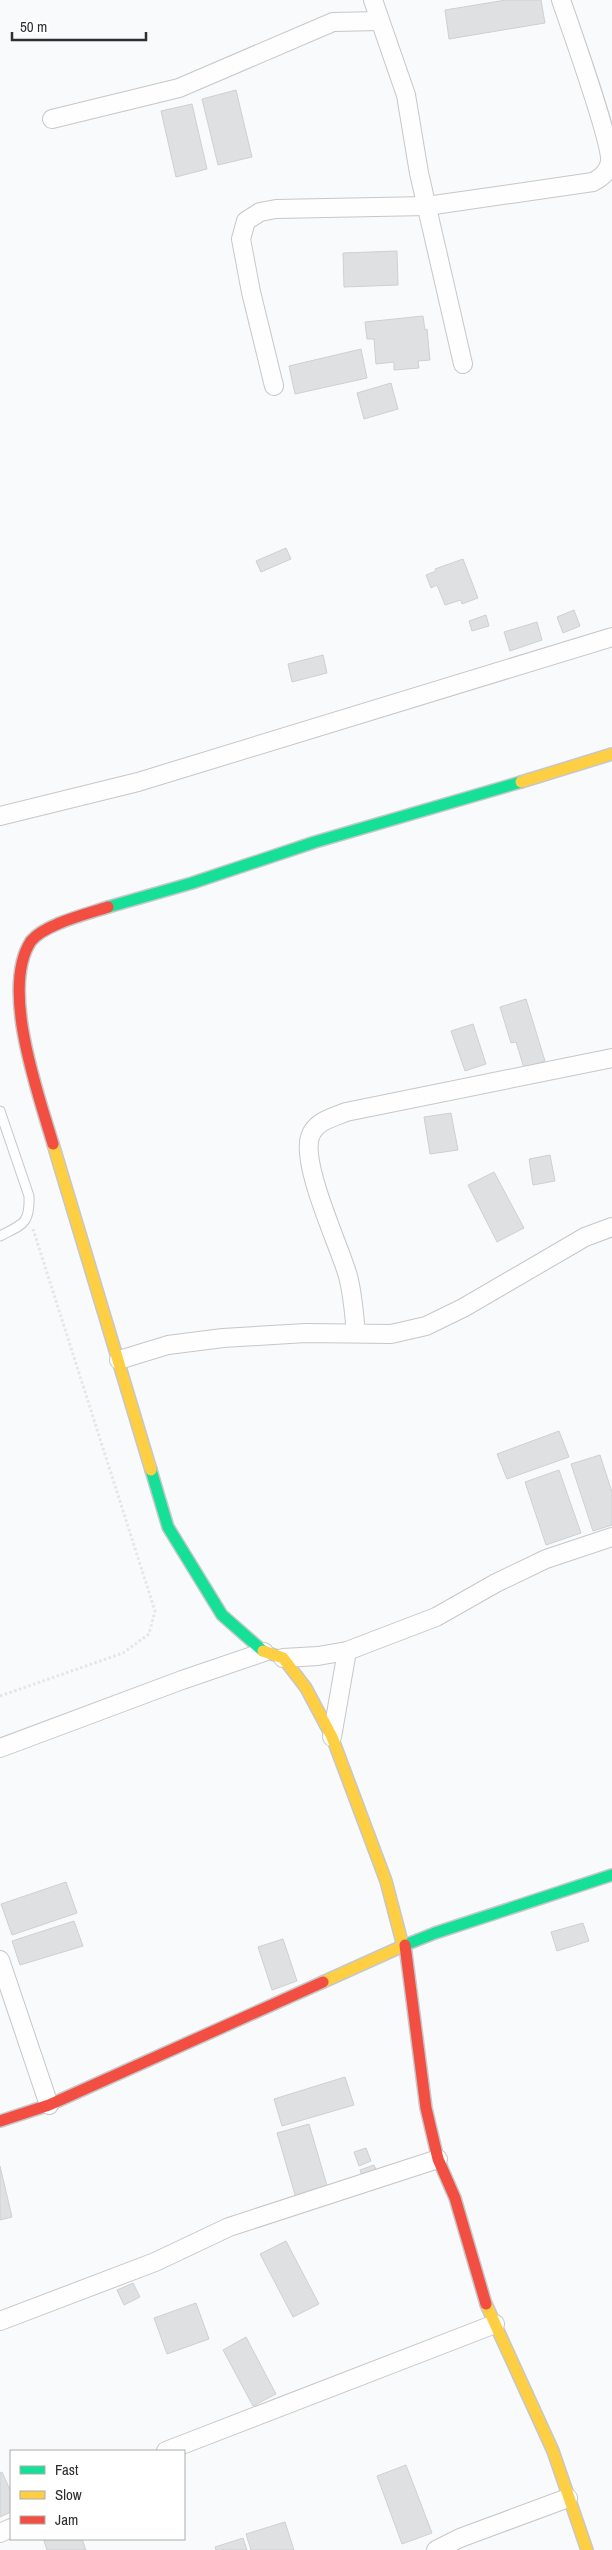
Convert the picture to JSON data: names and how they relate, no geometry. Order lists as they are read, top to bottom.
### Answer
{
  "legend": ["Fast", "Slow", "Jam"],
  "scale_bar": "50 m"
}
